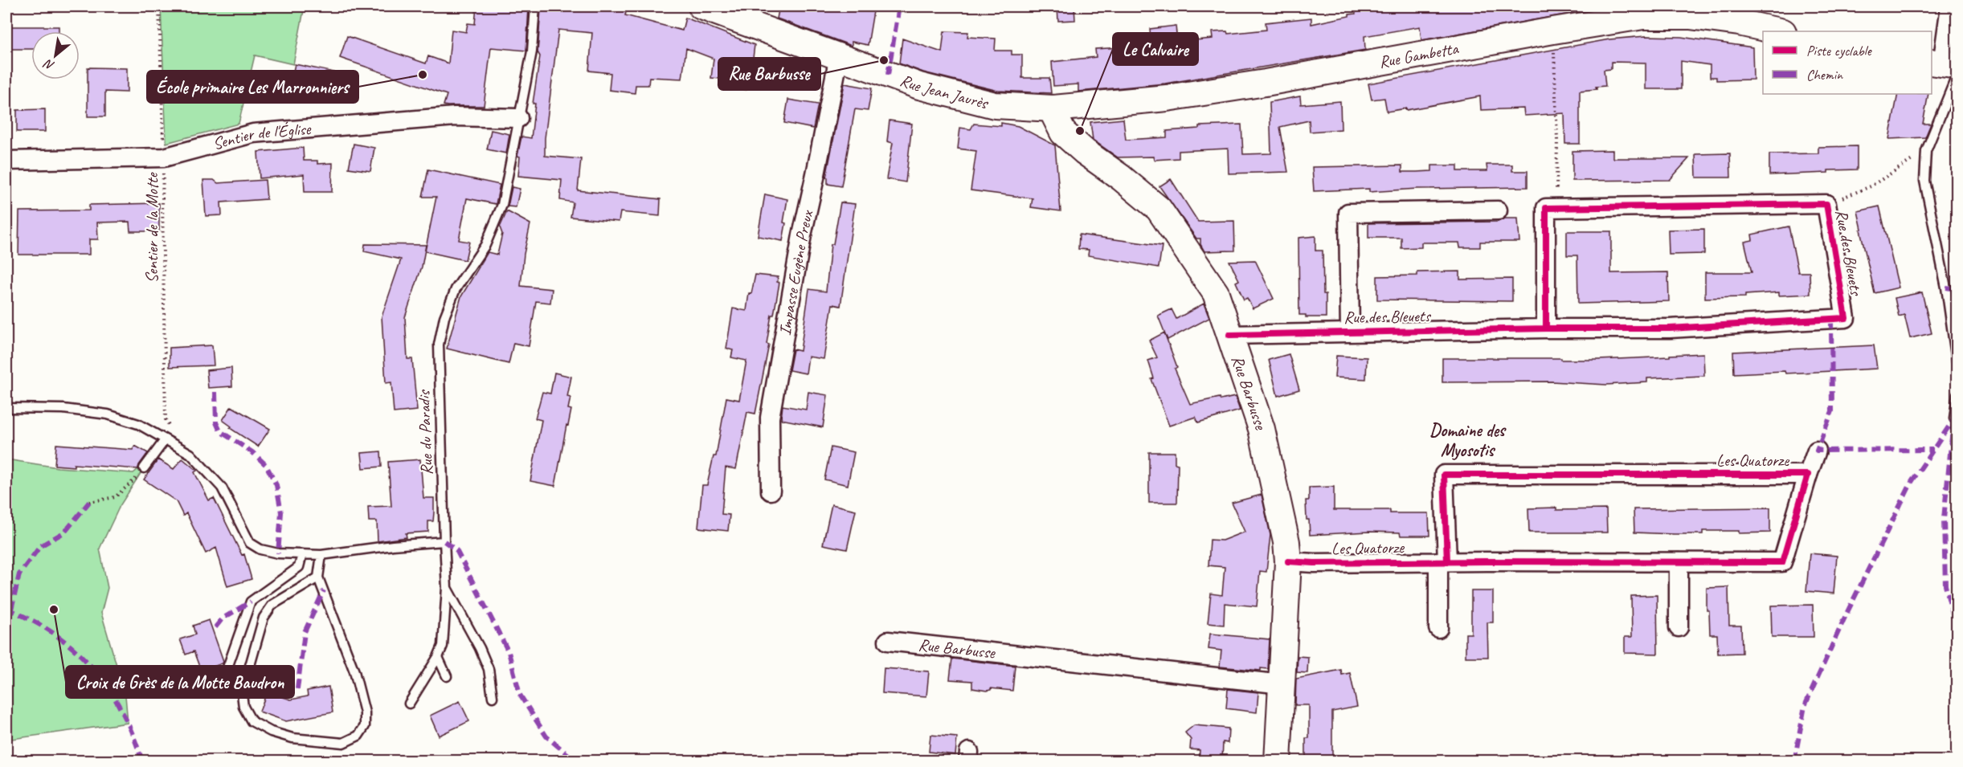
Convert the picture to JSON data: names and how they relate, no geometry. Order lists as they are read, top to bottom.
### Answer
{
  "streets": {
    "main road": ["Rue Gambetta", "Rue Jean Jaurès", "Rue Barbusse"],
    "street": [
      "Sentier de l'Église",
      "Rue des Bleuets",
      "Impasse Eugène Preux",
      "Les Quatorze"
    ],
    "lane": ["Rue du Paradis"],
    "path": ["Sentier de la Motte"]
  },
  "crossings": [
    ["Rue Gambetta", "Rue Jean Jaurès"],
    ["Rue Gambetta", "Rue Barbusse"],
    ["Rue Jean Jaurès", "Impasse Eugène Preux"],
    ["Rue Jean Jaurès", "Rue Barbusse"],
    ["Sentier de l'Église", "Sentier de la Motte"],
    ["Sentier de l'Église", "Rue du Paradis"],
    ["Rue des Bleuets", "Rue Barbusse"],
    ["Rue Barbusse", "Les Quatorze"]
  ],
  "districts": ["Domaine des Myosotis"],
  "places": [
    "Rue Barbusse",
    "École primaire Les Marronniers",
    "Le Calvaire",
    "Croix de Grès de la Motte Baudron"
  ],
  "legend": ["Piste cyclable", "Chemin"],
  "north": "bottom left"
}
